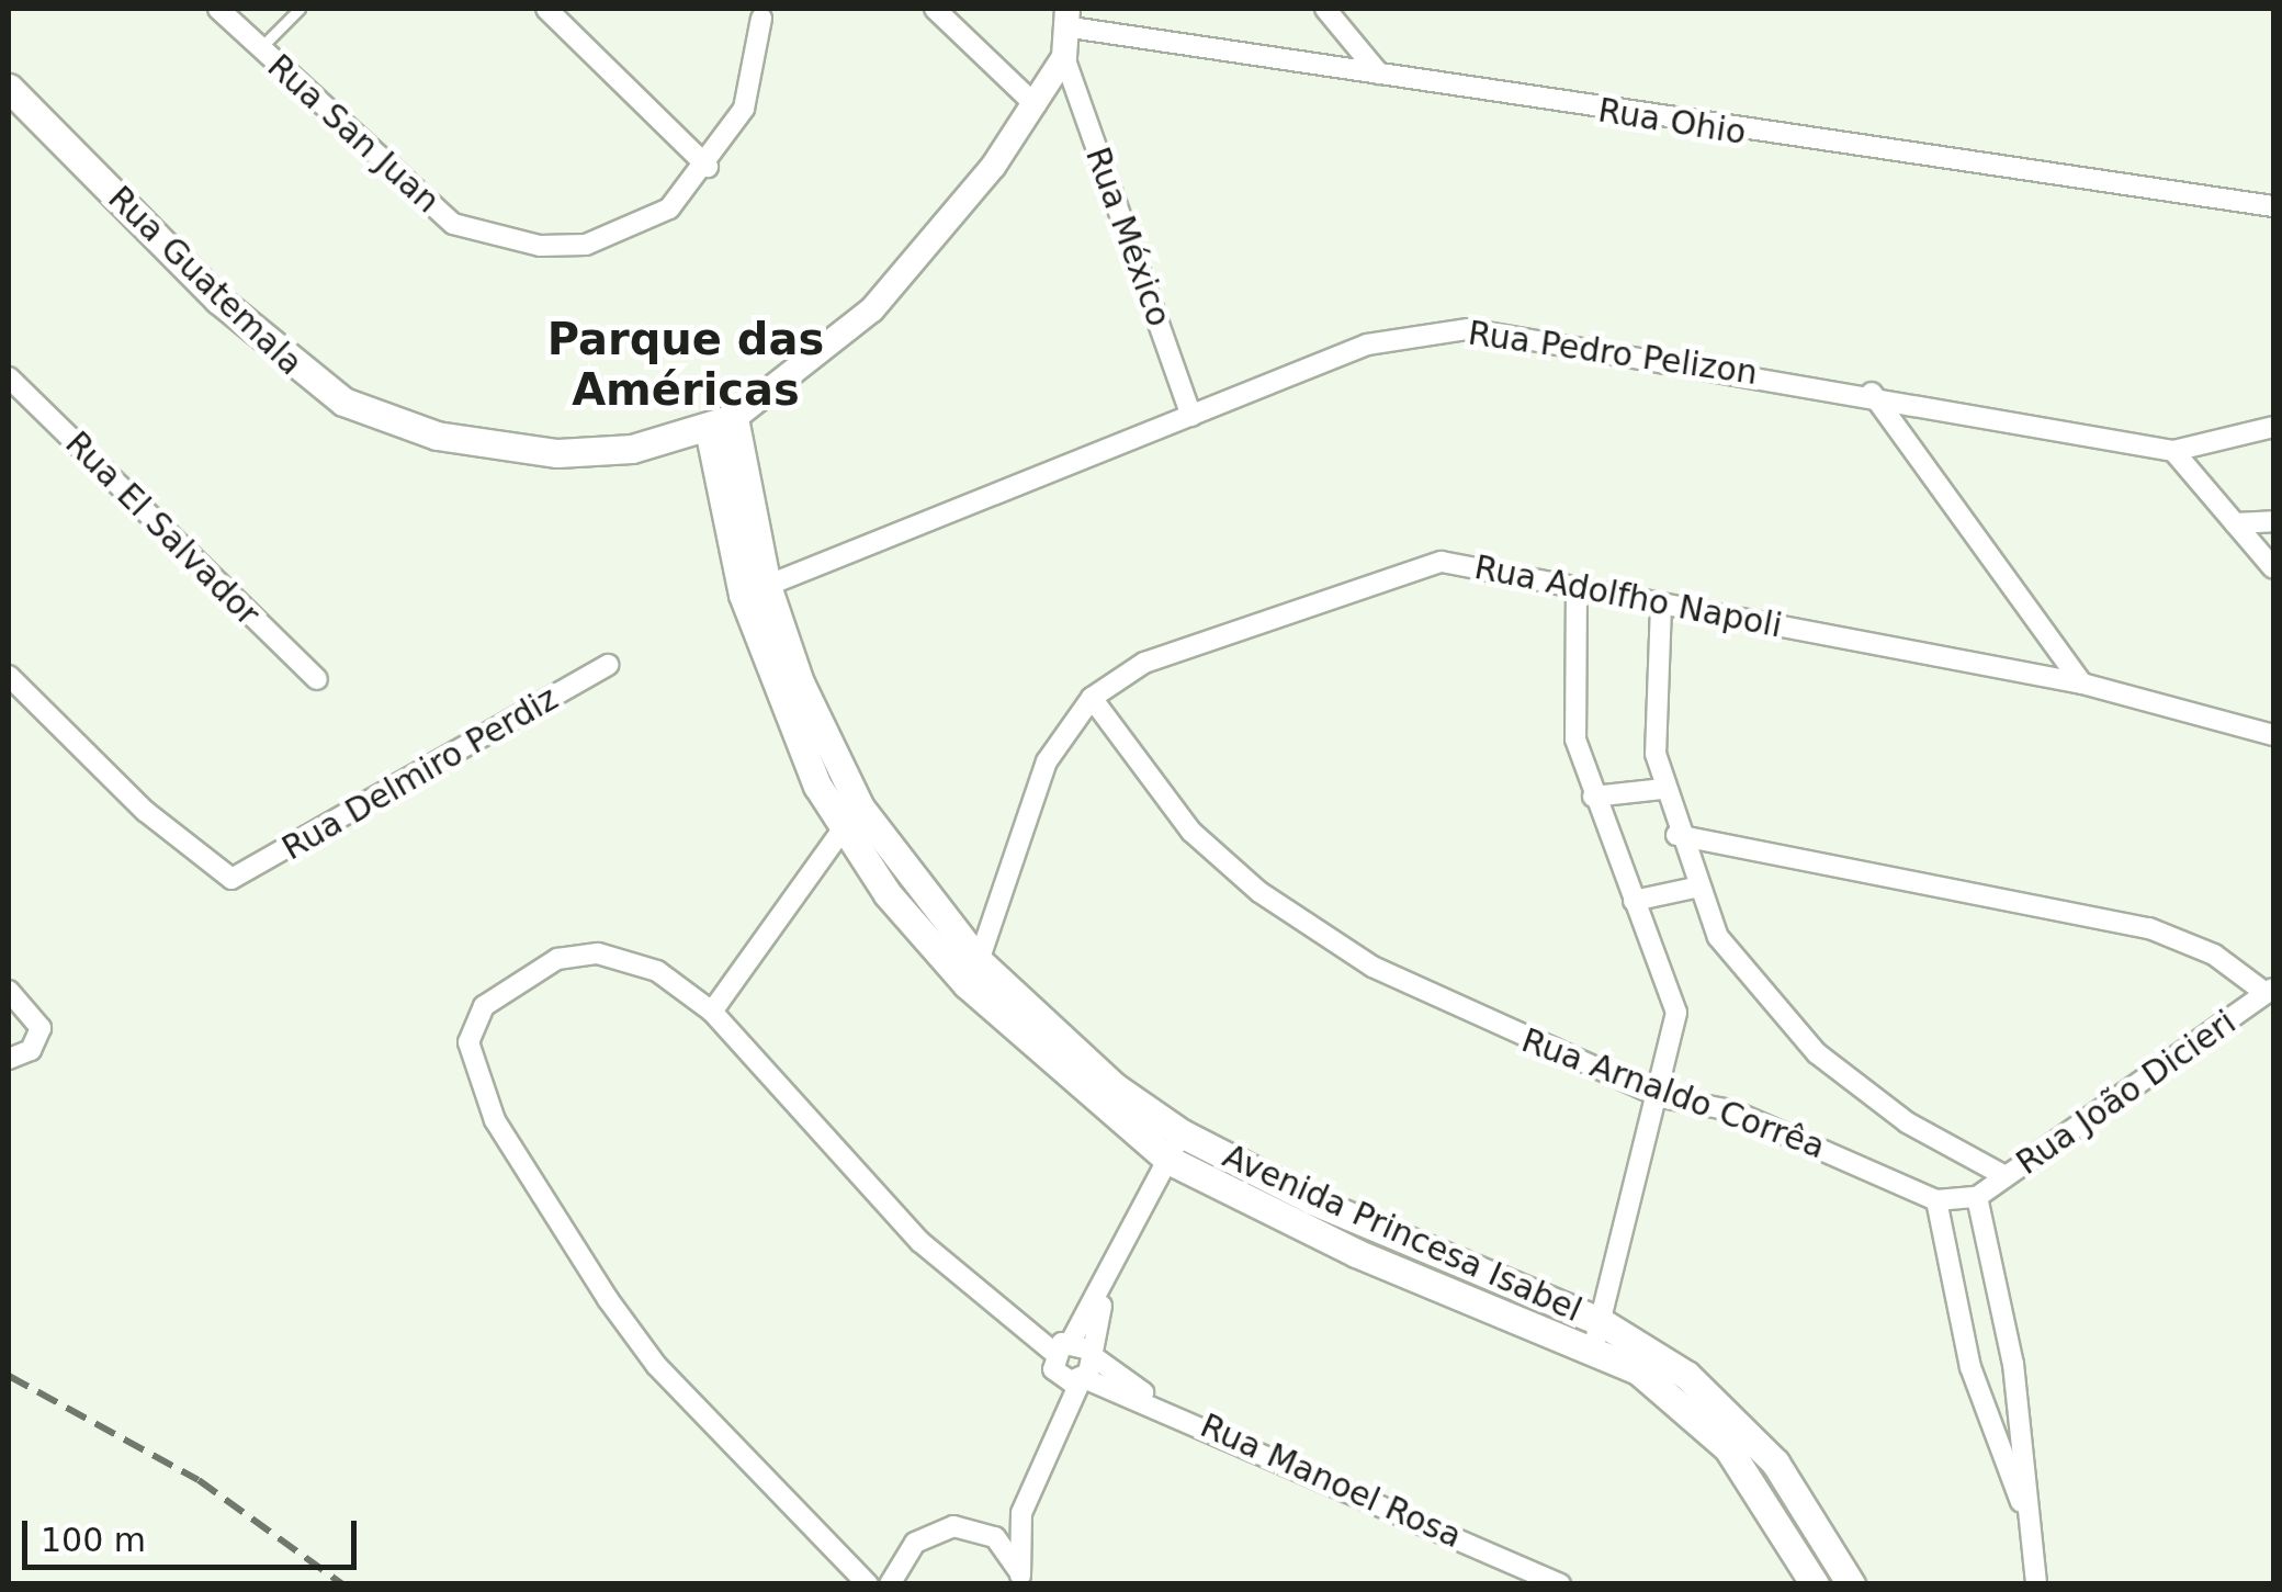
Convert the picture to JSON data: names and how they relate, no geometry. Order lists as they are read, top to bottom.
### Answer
{
  "streets": {
    "main road": ["Rua Guatemala", "Avenida Princesa Isabel"],
    "street": [
      "Rua Ohio",
      "Rua San Juan",
      "Rua México",
      "Rua Pedro Pelizon",
      "Rua El Salvador",
      "Rua Adolfho Napoli",
      "Rua Delmiro Perdiz",
      "Rua João Dicieri",
      "Rua Arnaldo Corrêa",
      "Rua Manoel Rosa"
    ]
  },
  "crossings": [
    ["Rua Ohio", "Rua Guatemala"],
    ["Rua México", "Rua Guatemala"],
    ["Rua México", "Rua Pedro Pelizon"],
    ["Rua Guatemala", "Avenida Princesa Isabel"],
    ["Rua Pedro Pelizon", "Avenida Princesa Isabel"],
    ["Rua Adolfho Napoli", "Rua Arnaldo Corrêa"],
    ["Rua Adolfho Napoli", "Avenida Princesa Isabel"],
    ["Rua João Dicieri", "Rua Arnaldo Corrêa"]
  ],
  "districts": ["Parque das Américas"],
  "scale_bar": "100 m"
}
